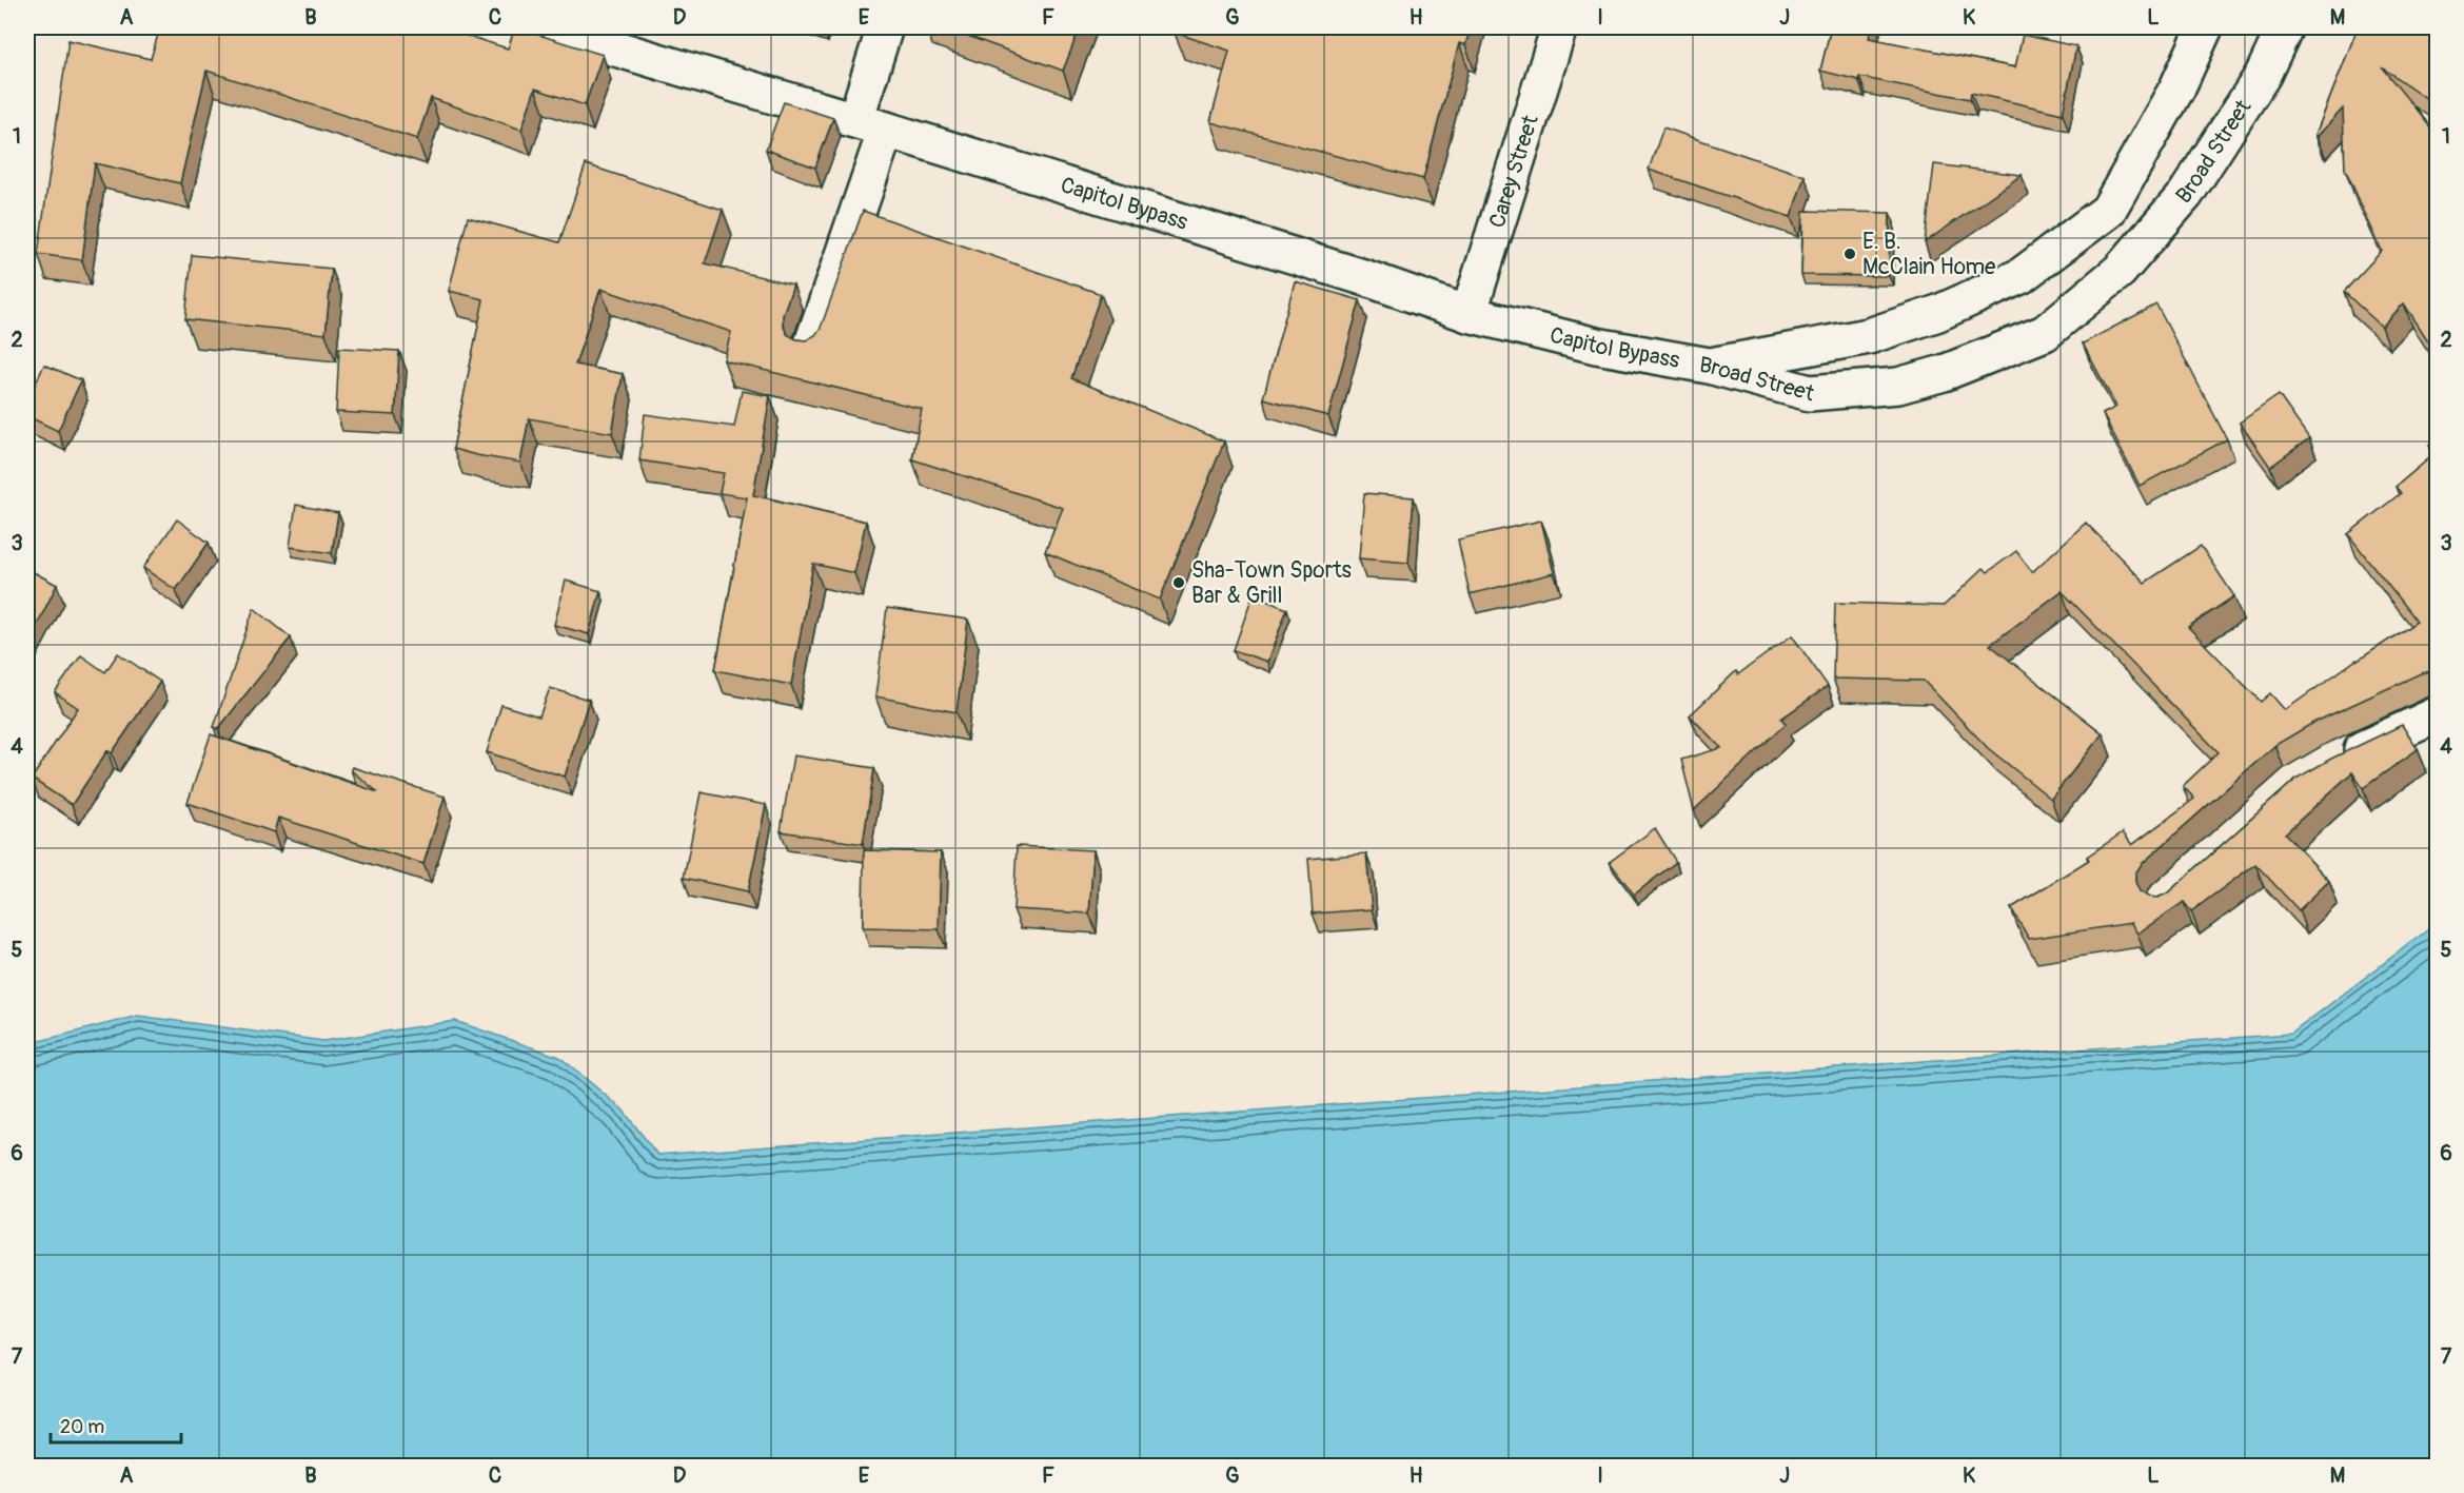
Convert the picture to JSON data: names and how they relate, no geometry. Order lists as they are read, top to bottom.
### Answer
{
  "streets": {
    "main road": ["Broad Street", "Carey Street", "Capitol Bypass"]
  },
  "crossings": [
    ["Broad Street", "Capitol Bypass"],
    ["Carey Street", "Capitol Bypass"]
  ],
  "places": ["E. B. McClain Home", "Sha-Town Sports Bar & Grill"],
  "scale_bar": "20 m",
  "grid": {
    "columns": [
      "A",
      "B",
      "C",
      "D",
      "E",
      "F",
      "G",
      "H",
      "I",
      "J",
      "K",
      "L",
      "M"
    ],
    "rows": [
      "1",
      "2",
      "3",
      "4",
      "5",
      "6",
      "7"
    ]
  }
}
